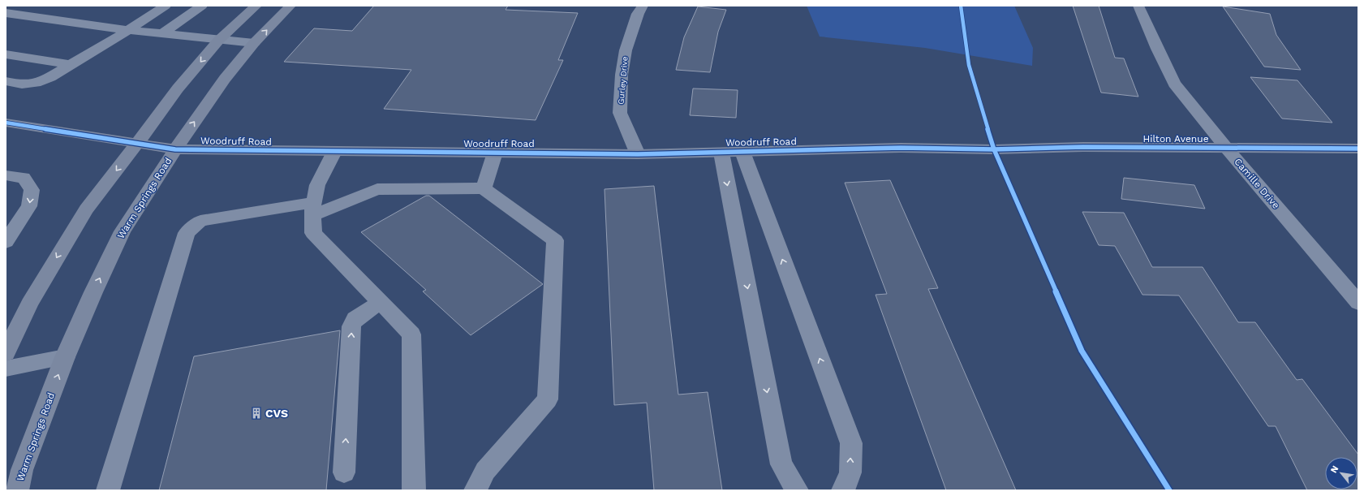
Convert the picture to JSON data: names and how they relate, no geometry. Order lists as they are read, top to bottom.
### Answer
{
  "streets": {
    "street": [
      "Gurley Drive",
      "Hilton Avenue",
      "Woodruff Road",
      "Camille Drive",
      "Warm Springs Road"
    ]
  },
  "crossings": [
    ["Gurley Drive", "Woodruff Road"],
    ["Hilton Avenue", "Woodruff Road"],
    ["Hilton Avenue", "Camille Drive"],
    ["Woodruff Road", "Warm Springs Road"]
  ],
  "places": {
    "building": ["CVS"]
  },
  "north": "top left"
}
